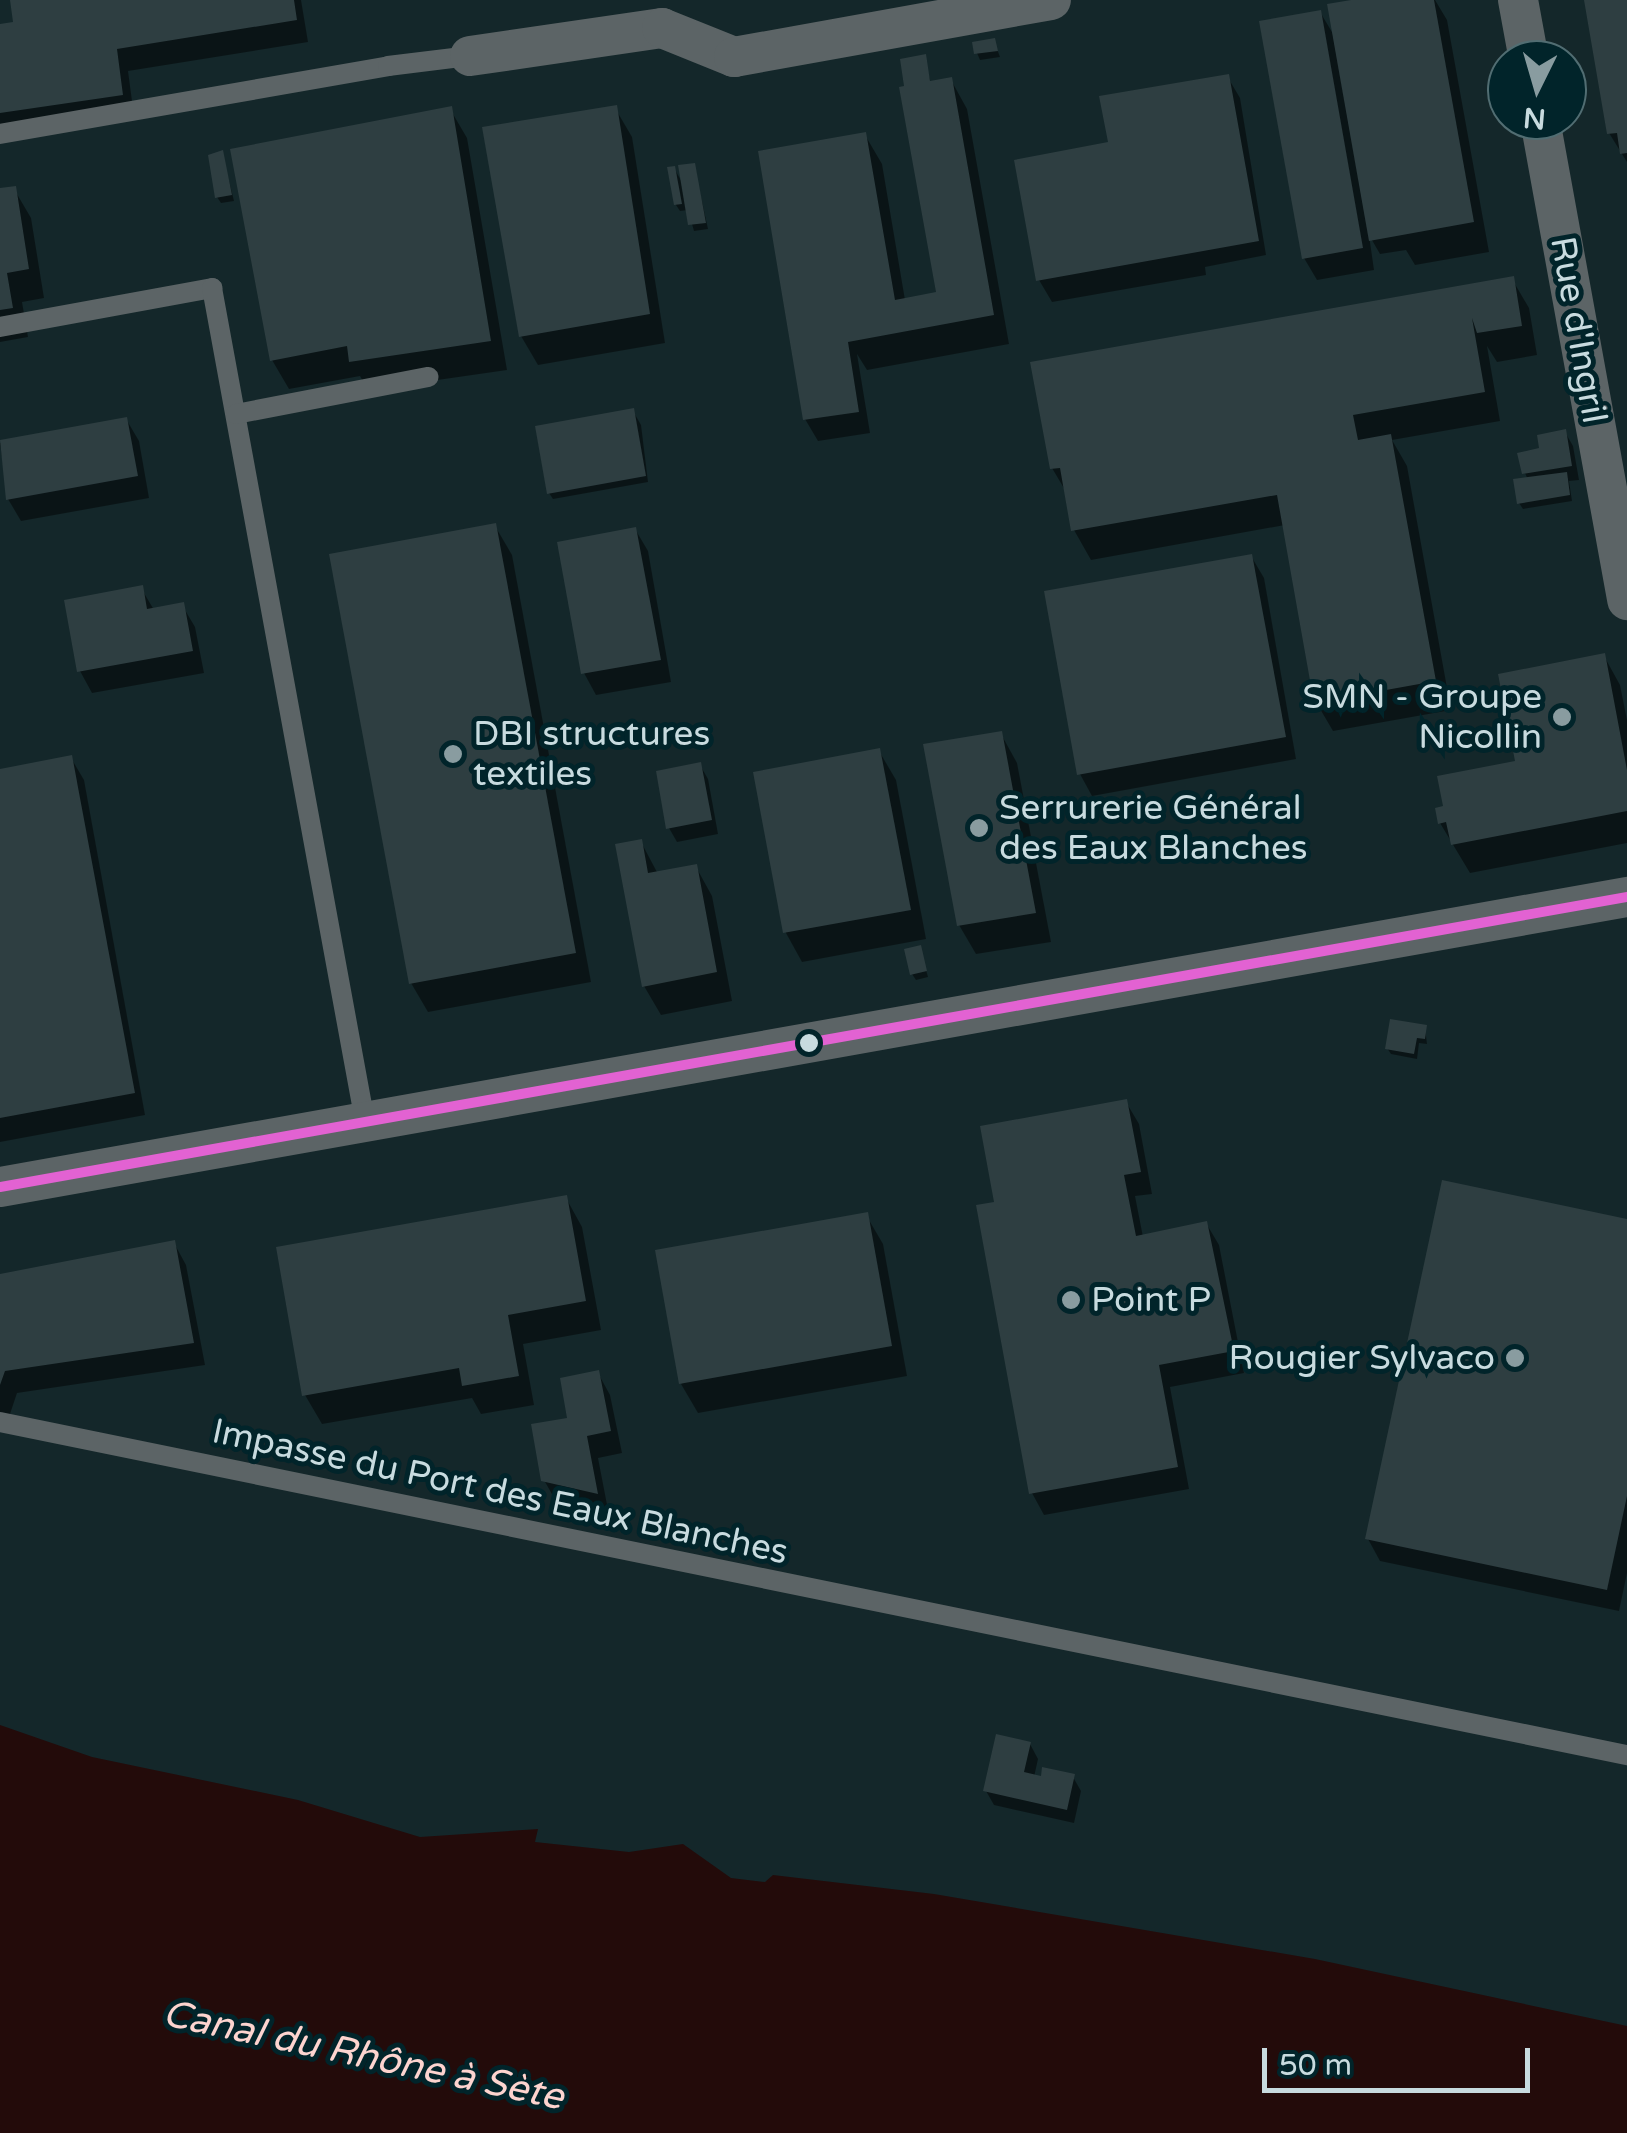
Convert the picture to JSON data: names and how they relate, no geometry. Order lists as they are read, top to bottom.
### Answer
{
  "streets": {
    "street": ["Rue d'Ingril"],
    "lane": ["Impasse du Port des Eaux Blanches"]
  },
  "water": ["Canal du Rhône à Sète"],
  "places": [
    "SMN - Groupe Nicollin",
    "DBI structures textiles",
    "Serrurerie Général des Eaux Blanches",
    "Point P",
    "Rougier Sylvaco"
  ],
  "scale_bar": "50 m",
  "north": "bottom"
}
